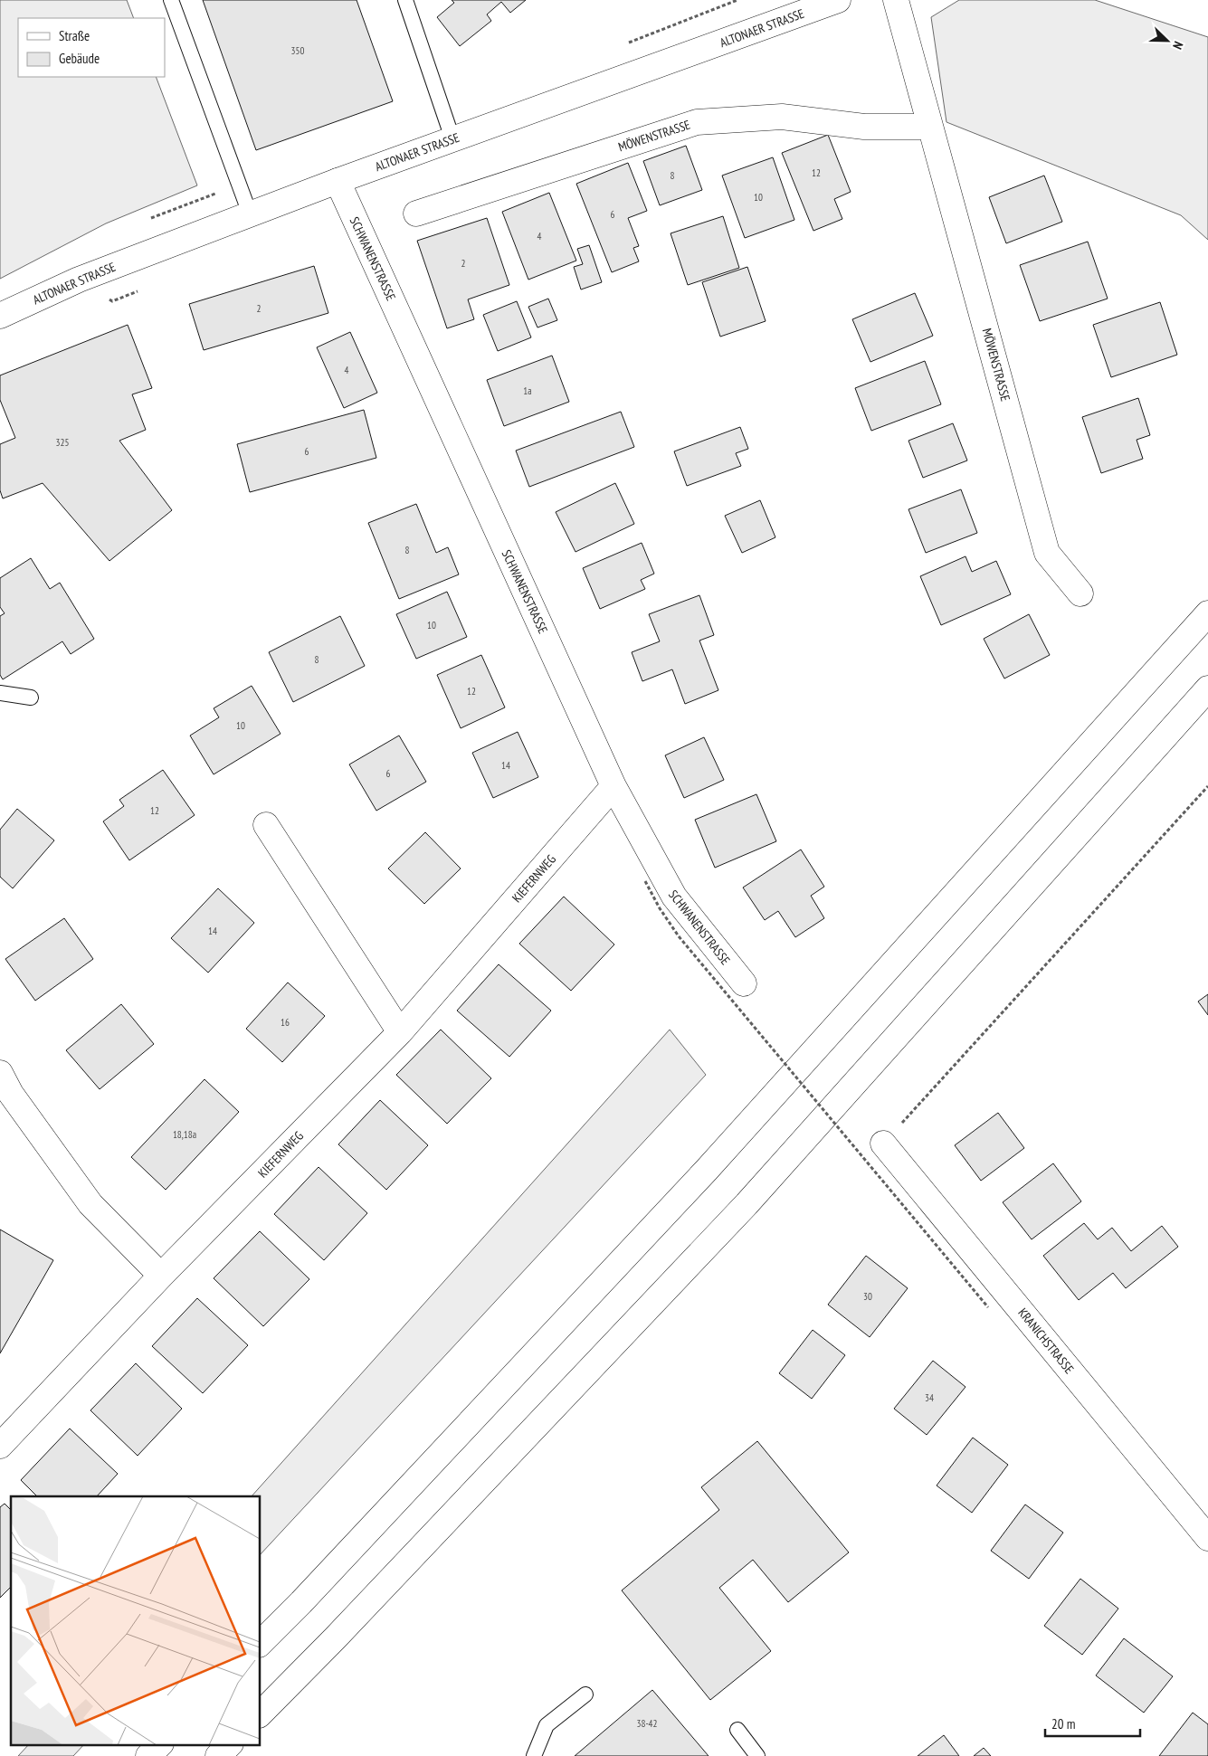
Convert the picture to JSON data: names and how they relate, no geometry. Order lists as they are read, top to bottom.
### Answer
{
  "streets": {
    "main road": [
      "ALTONAER STRASSE",
      "MÖWENSTRASSE",
      "SCHWANENSTRASSE",
      "KIEFERNWEG",
      "KRANICHSTRASSE"
    ]
  },
  "crossings": [
    ["ALTONAER STRASSE", "SCHWANENSTRASSE"],
    ["SCHWANENSTRASSE", "KIEFERNWEG"]
  ],
  "house_numbers": [
    "350",
    "12",
    "8",
    "10",
    "6",
    "4",
    "2",
    "2",
    "4",
    "1a",
    "325",
    "6",
    "8",
    "10",
    "8",
    "12",
    "10",
    "14",
    "6",
    "12",
    "14",
    "16",
    "18,18a",
    "30",
    "34",
    "38-42"
  ],
  "legend": ["Straße", "Gebäude"],
  "scale_bar": "20 m",
  "north": "bottom right"
}
